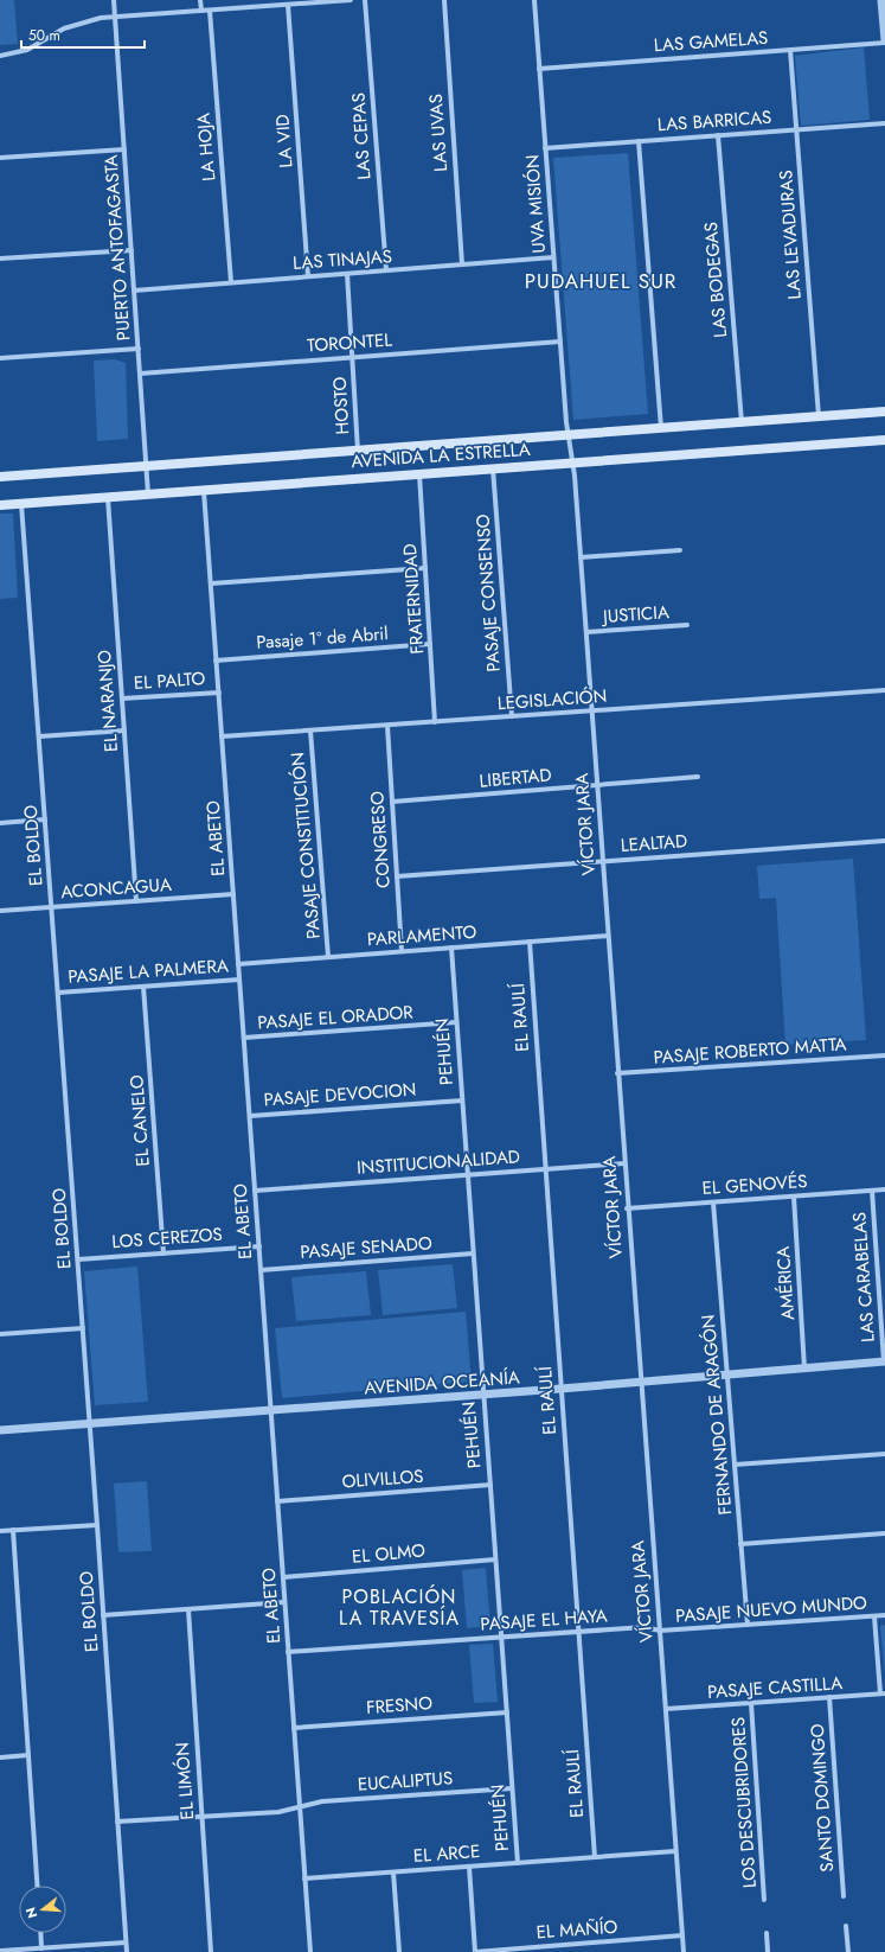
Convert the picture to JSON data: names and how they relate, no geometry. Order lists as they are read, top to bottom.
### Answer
{
  "streets": {
    "main road": ["AVENIDA LA ESTRELLA"],
    "street": [
      "LAS GAMELAS",
      "LAS BARRICAS",
      "LAS UVAS",
      "LAS CEPAS",
      "LA VID",
      "LA HOJA",
      "UVA MISIÓN",
      "LAS LEVADURAS",
      "PUERTO ANTOFAGASTA",
      "LAS TINAJAS",
      "LAS BODEGAS",
      "TORONTEL",
      "HOSTO",
      "PASAJE CONSENSO",
      "FRATERNIDAD",
      "JUSTICIA",
      "Pasaje 1º de Abril",
      "EL PALTO",
      "LEGISLACIÓN",
      "EL NARANJO",
      "LIBERTAD",
      "VÍCTOR JARA",
      "EL ABETO",
      "CONGRESO",
      "LEALTAD",
      "EL BOLDO",
      "PASAJE CONSTITUCIÓN",
      "ACONCAGUA",
      "PARLAMENTO",
      "PASAJE LA PALMERA",
      "PASAJE EL ORADOR",
      "EL RAULÍ",
      "PASAJE ROBERTO MATTA",
      "PEHUÉN",
      "PASAJE DEVOCION",
      "EL CANELO",
      "INSTITUCIONALIDAD",
      "EL GENOVÉS",
      "LOS CEREZOS",
      "PASAJE SENADO",
      "LAS CARABELAS",
      "AMÉRICA",
      "AVENIDA OCEANÍA",
      "FERNANDO DE ARAGÓN",
      "OLIVILLOS",
      "EL OLMO",
      "PASAJE NUEVO MUNDO",
      "PASAJE EL HAYA",
      "PASAJE CASTILLA",
      "FRESNO",
      "EL LIMÓN",
      "EUCALIPTUS",
      "SANTO DOMINGO",
      "LOS DESCUBRIDORES",
      "EL ARCE",
      "EL MAÑÍO"
    ]
  },
  "crossings": [
    ["LAS GAMELAS", "UVA MISIÓN"],
    ["LAS GAMELAS", "LAS LEVADURAS"],
    ["LAS BARRICAS", "UVA MISIÓN"],
    ["LAS BARRICAS", "LAS LEVADURAS"],
    ["LAS BARRICAS", "LAS BODEGAS"],
    ["LAS UVAS", "LAS TINAJAS"],
    ["LAS CEPAS", "LAS TINAJAS"],
    ["LA VID", "LAS TINAJAS"],
    ["LA HOJA", "LAS TINAJAS"],
    ["UVA MISIÓN", "LAS TINAJAS"],
    ["UVA MISIÓN", "TORONTEL"],
    ["UVA MISIÓN", "AVENIDA LA ESTRELLA"],
    ["UVA MISIÓN", "VÍCTOR JARA"],
    ["LAS LEVADURAS", "AVENIDA LA ESTRELLA"],
    ["PUERTO ANTOFAGASTA", "LAS TINAJAS"],
    ["PUERTO ANTOFAGASTA", "TORONTEL"],
    ["PUERTO ANTOFAGASTA", "AVENIDA LA ESTRELLA"],
    ["LAS TINAJAS", "HOSTO"],
    ["LAS BODEGAS", "AVENIDA LA ESTRELLA"],
    ["TORONTEL", "HOSTO"],
    ["HOSTO", "AVENIDA LA ESTRELLA"],
    ["AVENIDA LA ESTRELLA", "PASAJE CONSENSO"],
    ["AVENIDA LA ESTRELLA", "FRATERNIDAD"],
    ["AVENIDA LA ESTRELLA", "EL NARANJO"],
    ["AVENIDA LA ESTRELLA", "VÍCTOR JARA"],
    ["AVENIDA LA ESTRELLA", "EL ABETO"],
    ["AVENIDA LA ESTRELLA", "EL BOLDO"],
    ["PASAJE CONSENSO", "LEGISLACIÓN"],
    ["FRATERNIDAD", "Pasaje 1º de Abril"],
    ["FRATERNIDAD", "LEGISLACIÓN"],
    ["JUSTICIA", "VÍCTOR JARA"],
    ["Pasaje 1º de Abril", "EL ABETO"],
    ["EL PALTO", "EL NARANJO"],
    ["EL PALTO", "EL ABETO"],
    ["LEGISLACIÓN", "VÍCTOR JARA"],
    ["LEGISLACIÓN", "EL ABETO"],
    ["LEGISLACIÓN", "CONGRESO"],
    ["LEGISLACIÓN", "PASAJE CONSTITUCIÓN"],
    ["EL NARANJO", "ACONCAGUA"],
    ["LIBERTAD", "VÍCTOR JARA"],
    ["LIBERTAD", "CONGRESO"],
    ["VÍCTOR JARA", "LEALTAD"],
    ["VÍCTOR JARA", "PARLAMENTO"],
    ["VÍCTOR JARA", "PASAJE ROBERTO MATTA"],
    ["VÍCTOR JARA", "INSTITUCIONALIDAD"],
    ["VÍCTOR JARA", "EL GENOVÉS"],
    ["VÍCTOR JARA", "AVENIDA OCEANÍA"],
    ["VÍCTOR JARA", "PASAJE NUEVO MUNDO"],
    ["VÍCTOR JARA", "PASAJE EL HAYA"],
    ["VÍCTOR JARA", "PASAJE CASTILLA"],
    ["VÍCTOR JARA", "EL ARCE"],
    ["VÍCTOR JARA", "EL MAÑÍO"],
    ["EL ABETO", "ACONCAGUA"],
    ["EL ABETO", "PARLAMENTO"],
    ["EL ABETO", "PASAJE LA PALMERA"],
    ["EL ABETO", "PASAJE EL ORADOR"],
    ["EL ABETO", "PASAJE DEVOCION"],
    ["EL ABETO", "INSTITUCIONALIDAD"],
    ["EL ABETO", "LOS CEREZOS"],
    ["EL ABETO", "PASAJE SENADO"],
    ["EL ABETO", "AVENIDA OCEANÍA"],
    ["EL ABETO", "OLIVILLOS"],
    ["EL ABETO", "EL OLMO"],
    ["EL ABETO", "PASAJE EL HAYA"],
    ["EL ABETO", "FRESNO"],
    ["EL ABETO", "EUCALIPTUS"],
    ["EL ABETO", "EL ARCE"],
    ["CONGRESO", "LEALTAD"],
    ["CONGRESO", "PARLAMENTO"],
    ["EL BOLDO", "ACONCAGUA"],
    ["EL BOLDO", "PASAJE LA PALMERA"],
    ["EL BOLDO", "LOS CEREZOS"],
    ["EL BOLDO", "AVENIDA OCEANÍA"],
    ["EL BOLDO", "EUCALIPTUS"],
    ["PASAJE CONSTITUCIÓN", "PARLAMENTO"],
    ["PARLAMENTO", "EL RAULÍ"],
    ["PARLAMENTO", "PEHUÉN"],
    ["PASAJE LA PALMERA", "EL CANELO"],
    ["PASAJE EL ORADOR", "PEHUÉN"],
    ["EL RAULÍ", "INSTITUCIONALIDAD"],
    ["EL RAULÍ", "AVENIDA OCEANÍA"],
    ["EL RAULÍ", "PASAJE EL HAYA"],
    ["EL RAULÍ", "EL ARCE"],
    ["PEHUÉN", "PASAJE DEVOCION"],
    ["PEHUÉN", "INSTITUCIONALIDAD"],
    ["PEHUÉN", "PASAJE SENADO"],
    ["PEHUÉN", "AVENIDA OCEANÍA"],
    ["PEHUÉN", "OLIVILLOS"],
    ["PEHUÉN", "EL OLMO"],
    ["PEHUÉN", "PASAJE EL HAYA"],
    ["PEHUÉN", "FRESNO"],
    ["PEHUÉN", "EUCALIPTUS"],
    ["PEHUÉN", "EL ARCE"],
    ["EL CANELO", "LOS CEREZOS"],
    ["EL GENOVÉS", "LAS CARABELAS"],
    ["EL GENOVÉS", "AMÉRICA"],
    ["EL GENOVÉS", "FERNANDO DE ARAGÓN"],
    ["LAS CARABELAS", "AVENIDA OCEANÍA"],
    ["AMÉRICA", "AVENIDA OCEANÍA"],
    ["AVENIDA OCEANÍA", "FERNANDO DE ARAGÓN"],
    ["FERNANDO DE ARAGÓN", "PASAJE NUEVO MUNDO"],
    ["PASAJE NUEVO MUNDO", "PASAJE EL HAYA"],
    ["PASAJE CASTILLA", "SANTO DOMINGO"],
    ["PASAJE CASTILLA", "LOS DESCUBRIDORES"],
    ["EL LIMÓN", "EUCALIPTUS"]
  ],
  "districts": ["PUDAHUEL SUR", "POBLACIÓN LA TRAVESÍA"],
  "scale_bar": "50 m",
  "north": "left"
}
